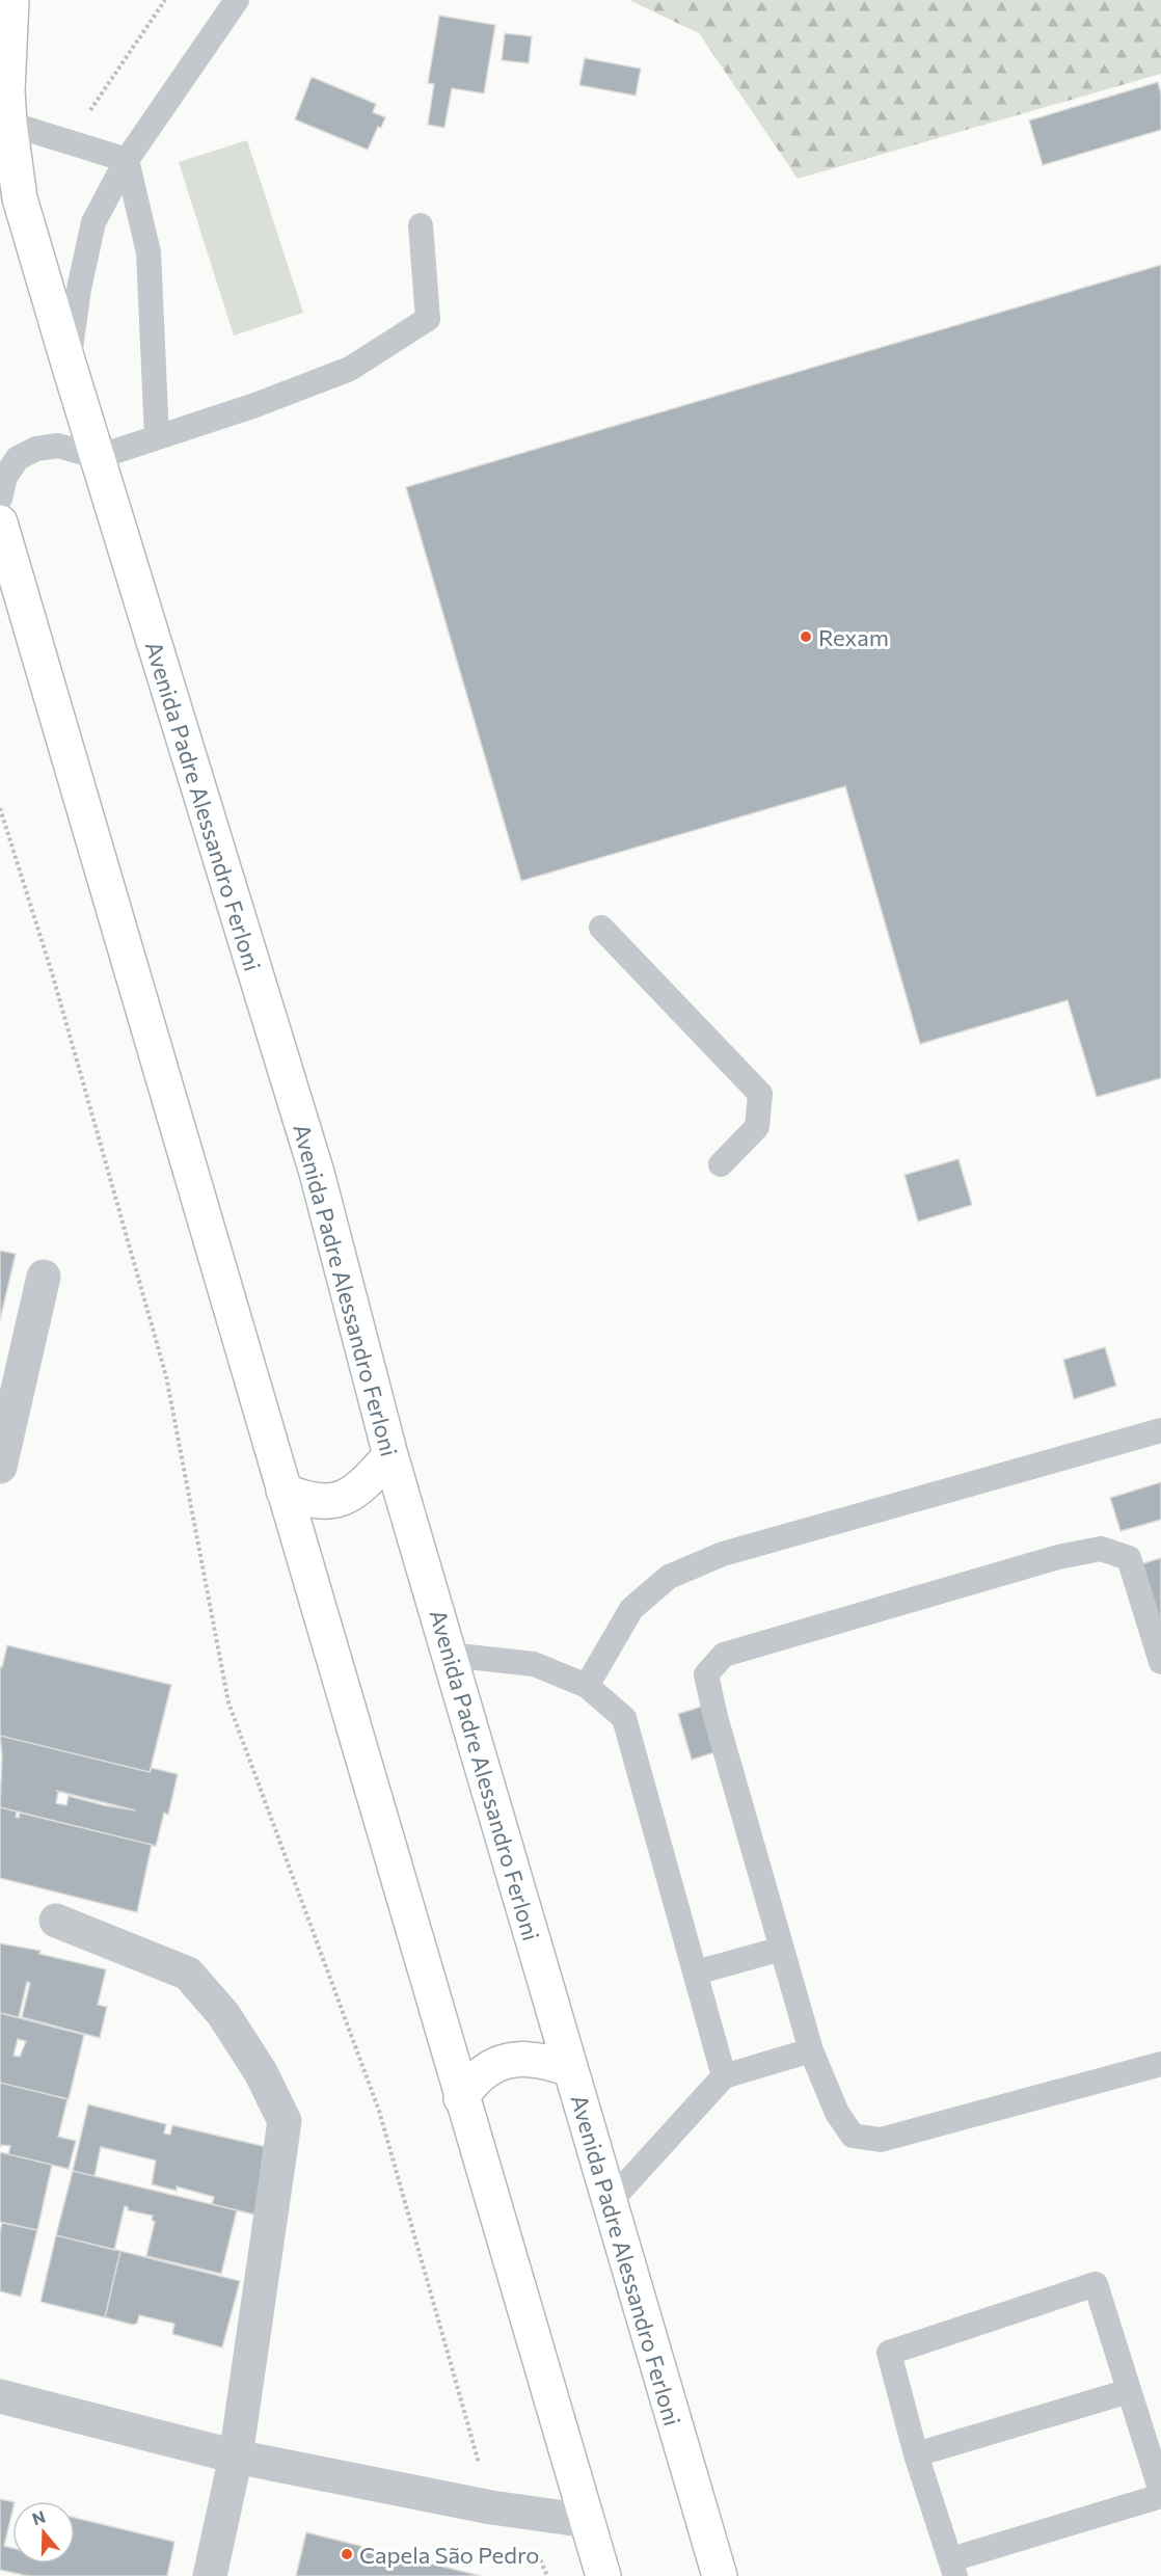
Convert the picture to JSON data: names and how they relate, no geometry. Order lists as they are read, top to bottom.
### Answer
{
  "streets": {
    "main road": ["Avenida Padre Alessandro Ferloni"]
  },
  "places": ["Rexam", "Capela São Pedro"],
  "north": "top"
}
